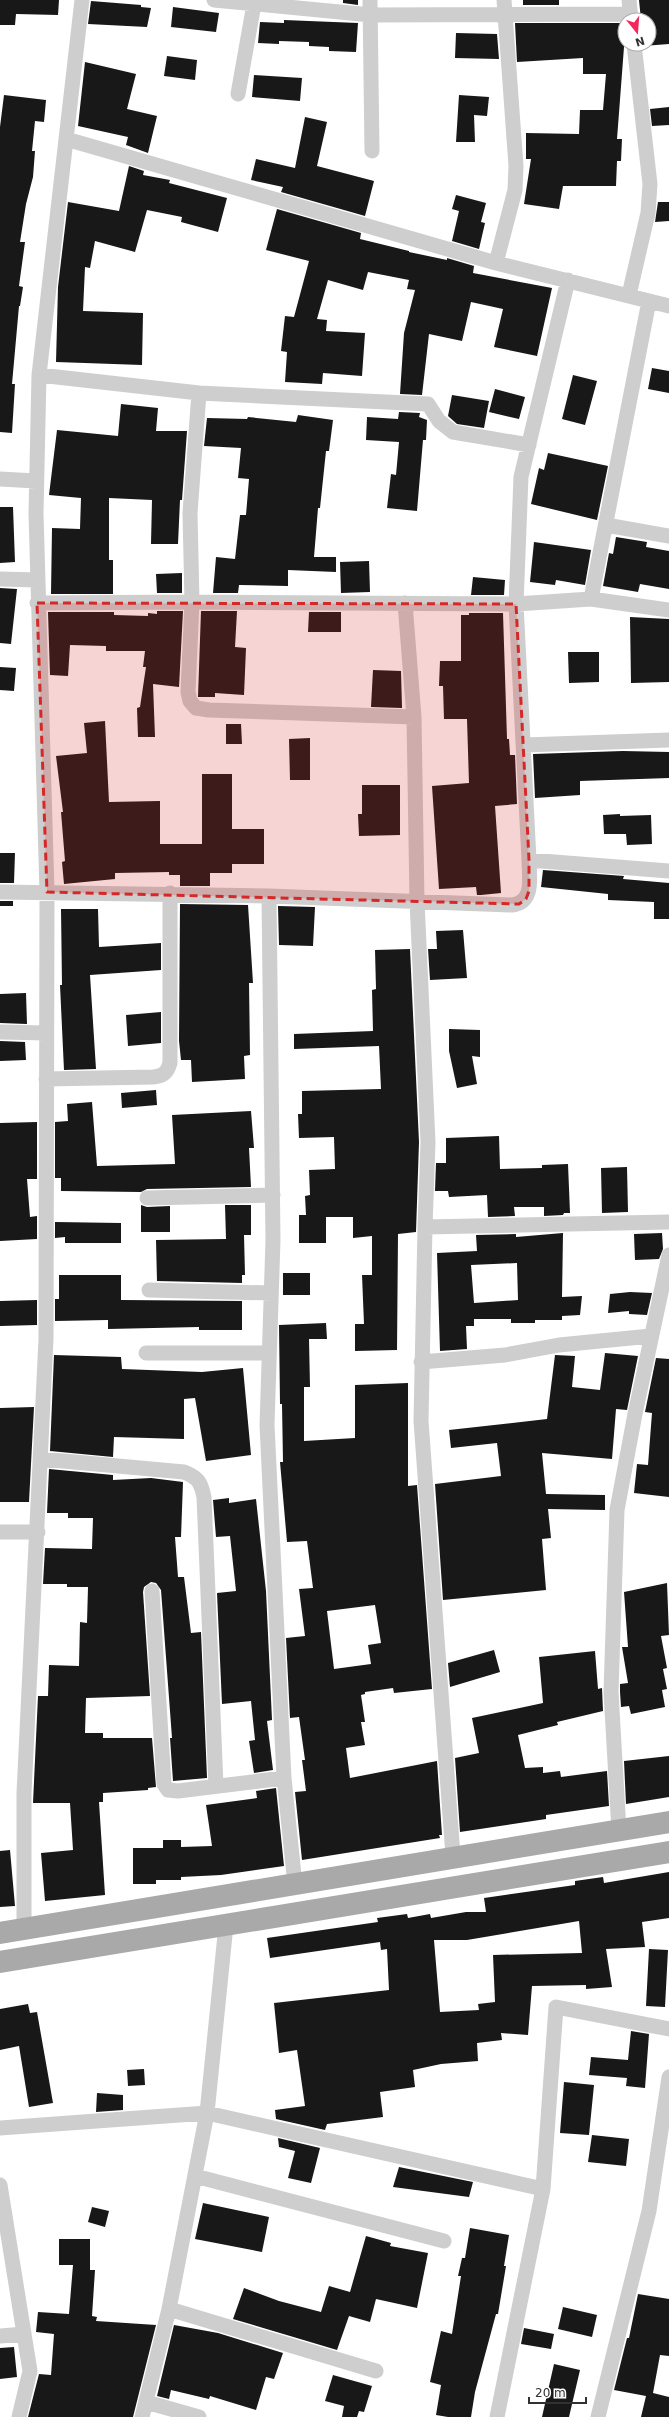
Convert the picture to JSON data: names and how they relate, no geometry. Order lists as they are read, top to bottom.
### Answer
{
  "scale_bar": "20 m",
  "north": "bottom"
}
